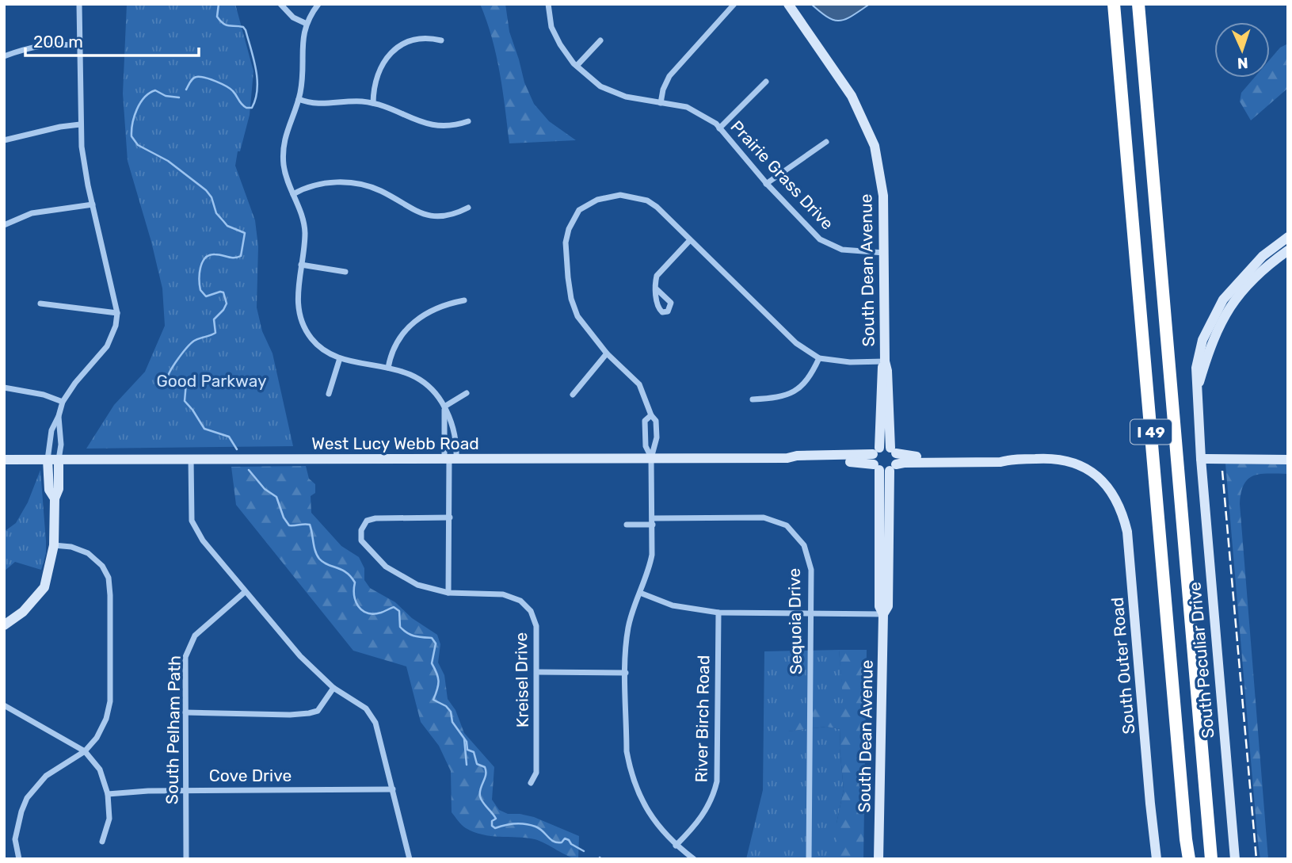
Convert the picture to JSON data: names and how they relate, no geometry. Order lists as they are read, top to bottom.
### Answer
{
  "streets": {
    "highway": ["I 49"],
    "street": [
      "Prairie Grass Drive",
      "South Dean Avenue",
      "West Lucy Webb Road",
      "Sequoia Drive",
      "South Peculiar Drive",
      "South Outer Road",
      "Kreisel Drive",
      "River Birch Road",
      "South Pelham Path",
      "Cove Drive"
    ]
  },
  "crossings": [
    ["Prairie Grass Drive", "South Dean Avenue"],
    ["South Dean Avenue", "West Lucy Webb Road"],
    ["West Lucy Webb Road", "South Outer Road"],
    ["South Pelham Path", "Cove Drive"]
  ],
  "parks": ["Good Parkway"],
  "scale_bar": "200 m",
  "north": "bottom"
}
